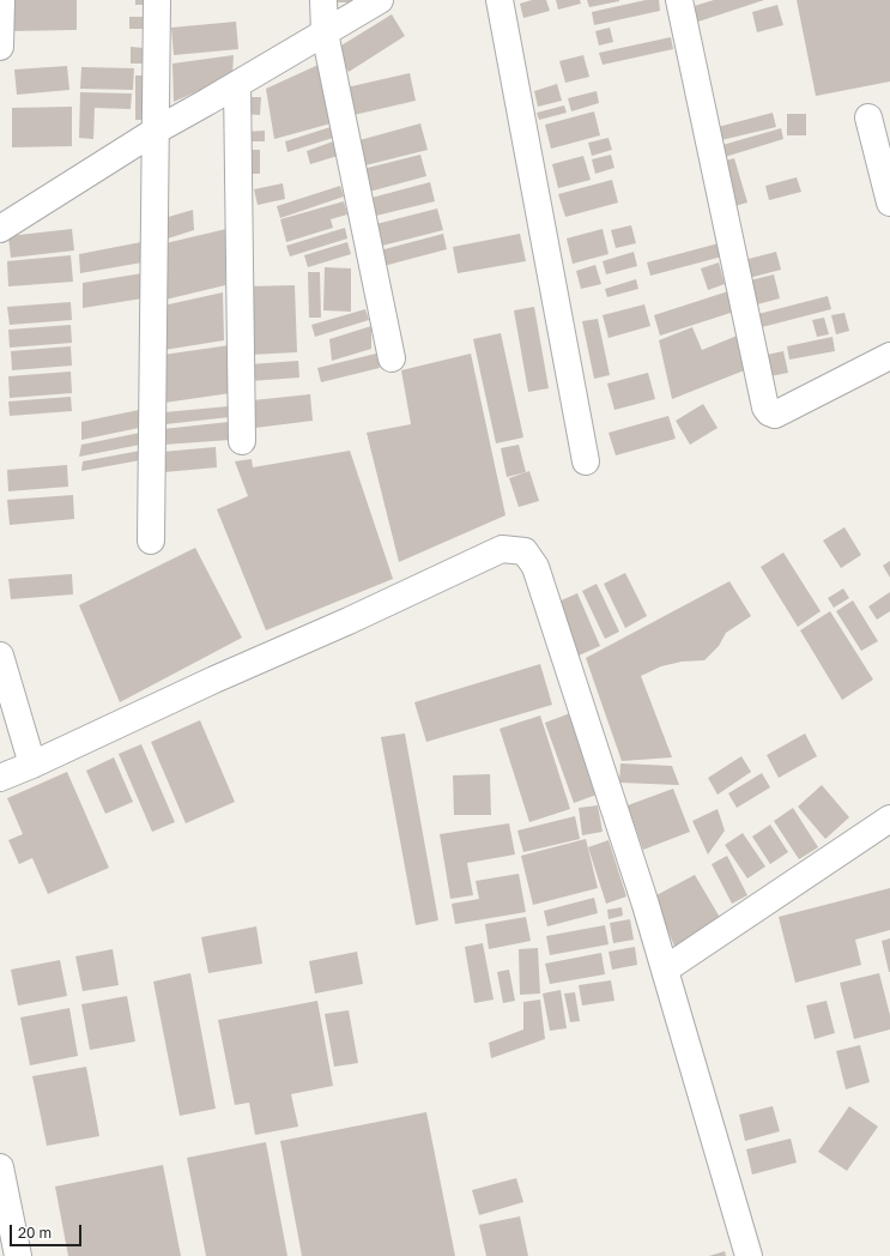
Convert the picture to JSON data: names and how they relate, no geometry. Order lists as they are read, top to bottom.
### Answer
{
  "scale_bar": "20 m"
}
